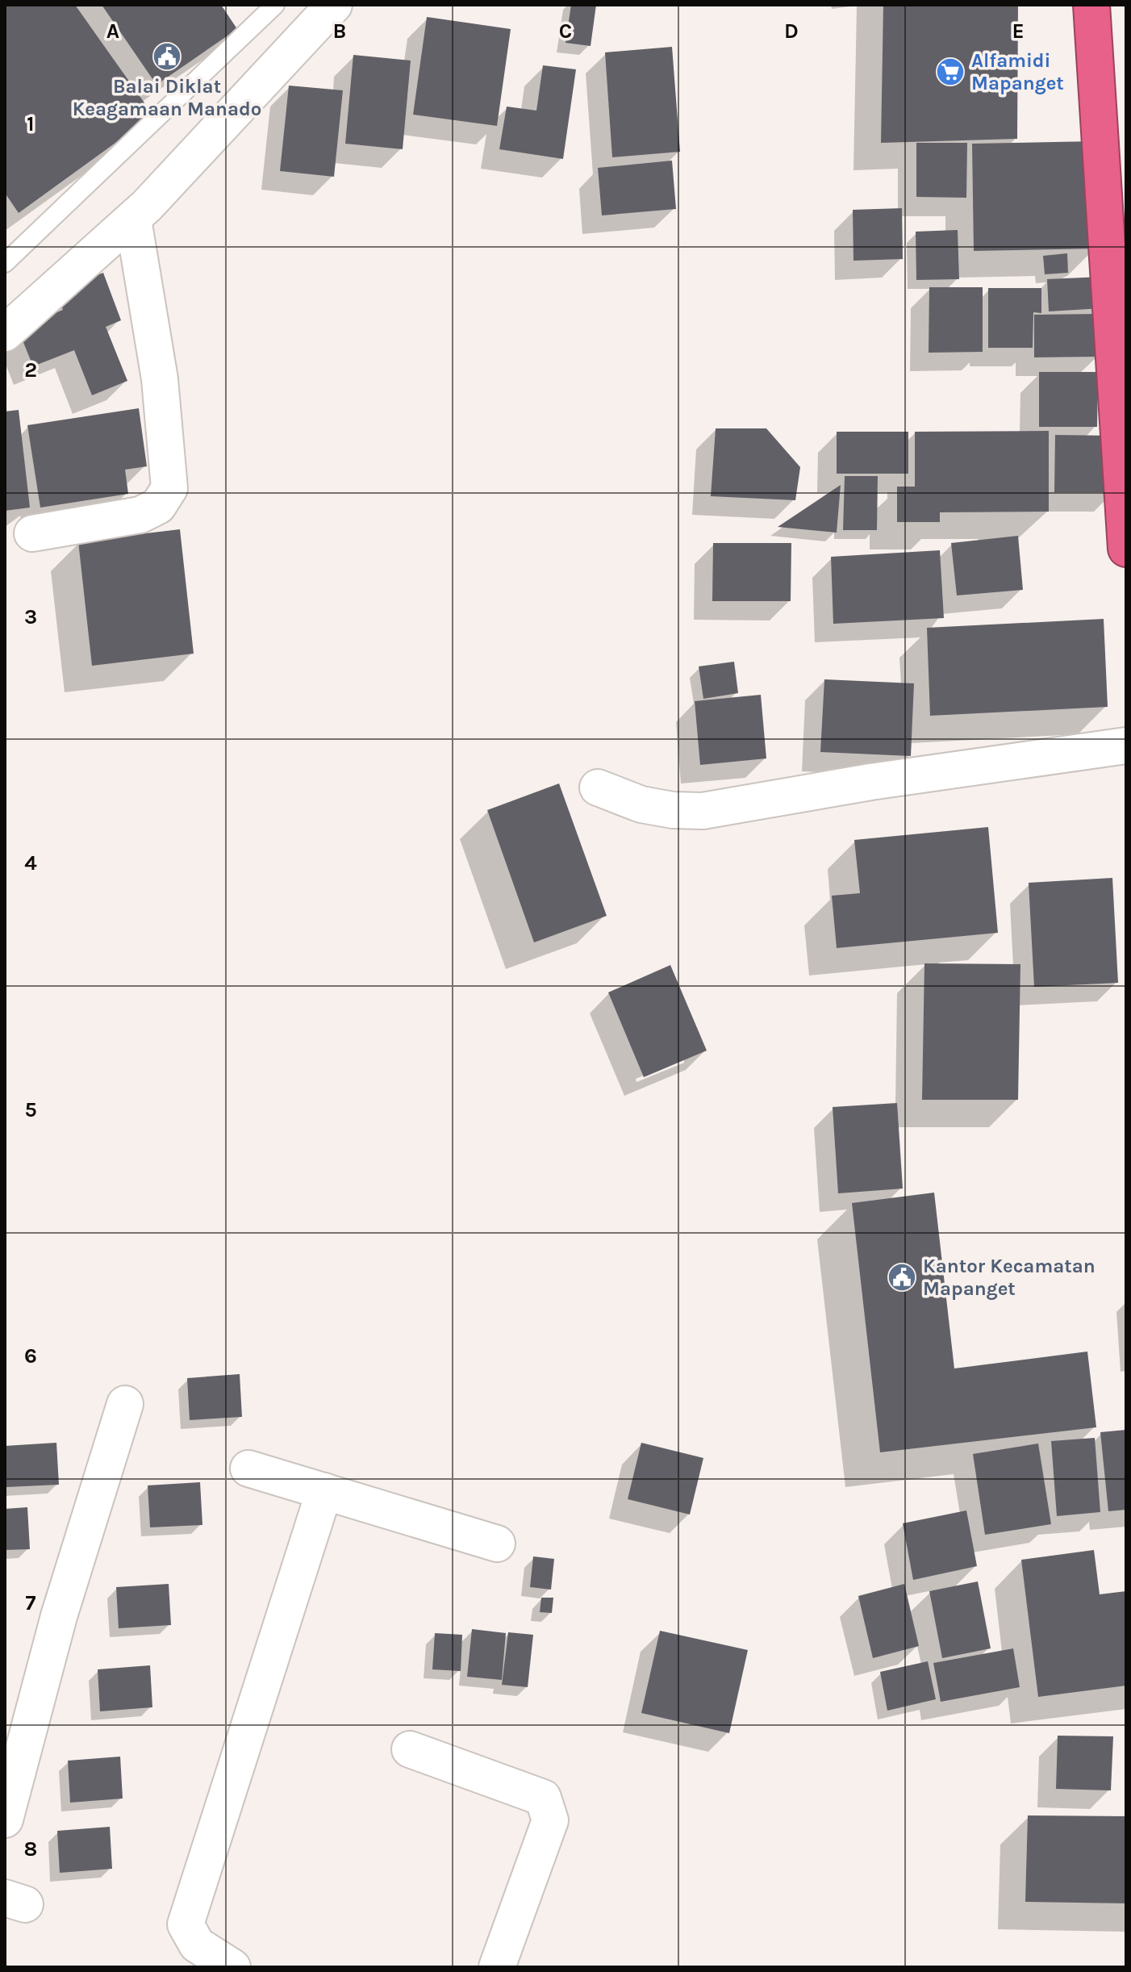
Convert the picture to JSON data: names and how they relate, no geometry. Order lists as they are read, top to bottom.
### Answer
{
  "places": {
    "public building": ["Balai Diklat Keagamaan Manado", "Kantor Kecamatan Mapanget"],
    "supermarket": ["Alfamidi Mapanget"]
  },
  "grid": {
    "columns": [
      "A",
      "B",
      "C",
      "D",
      "E"
    ],
    "rows": [
      "1",
      "2",
      "3",
      "4",
      "5",
      "6",
      "7",
      "8"
    ]
  }
}
